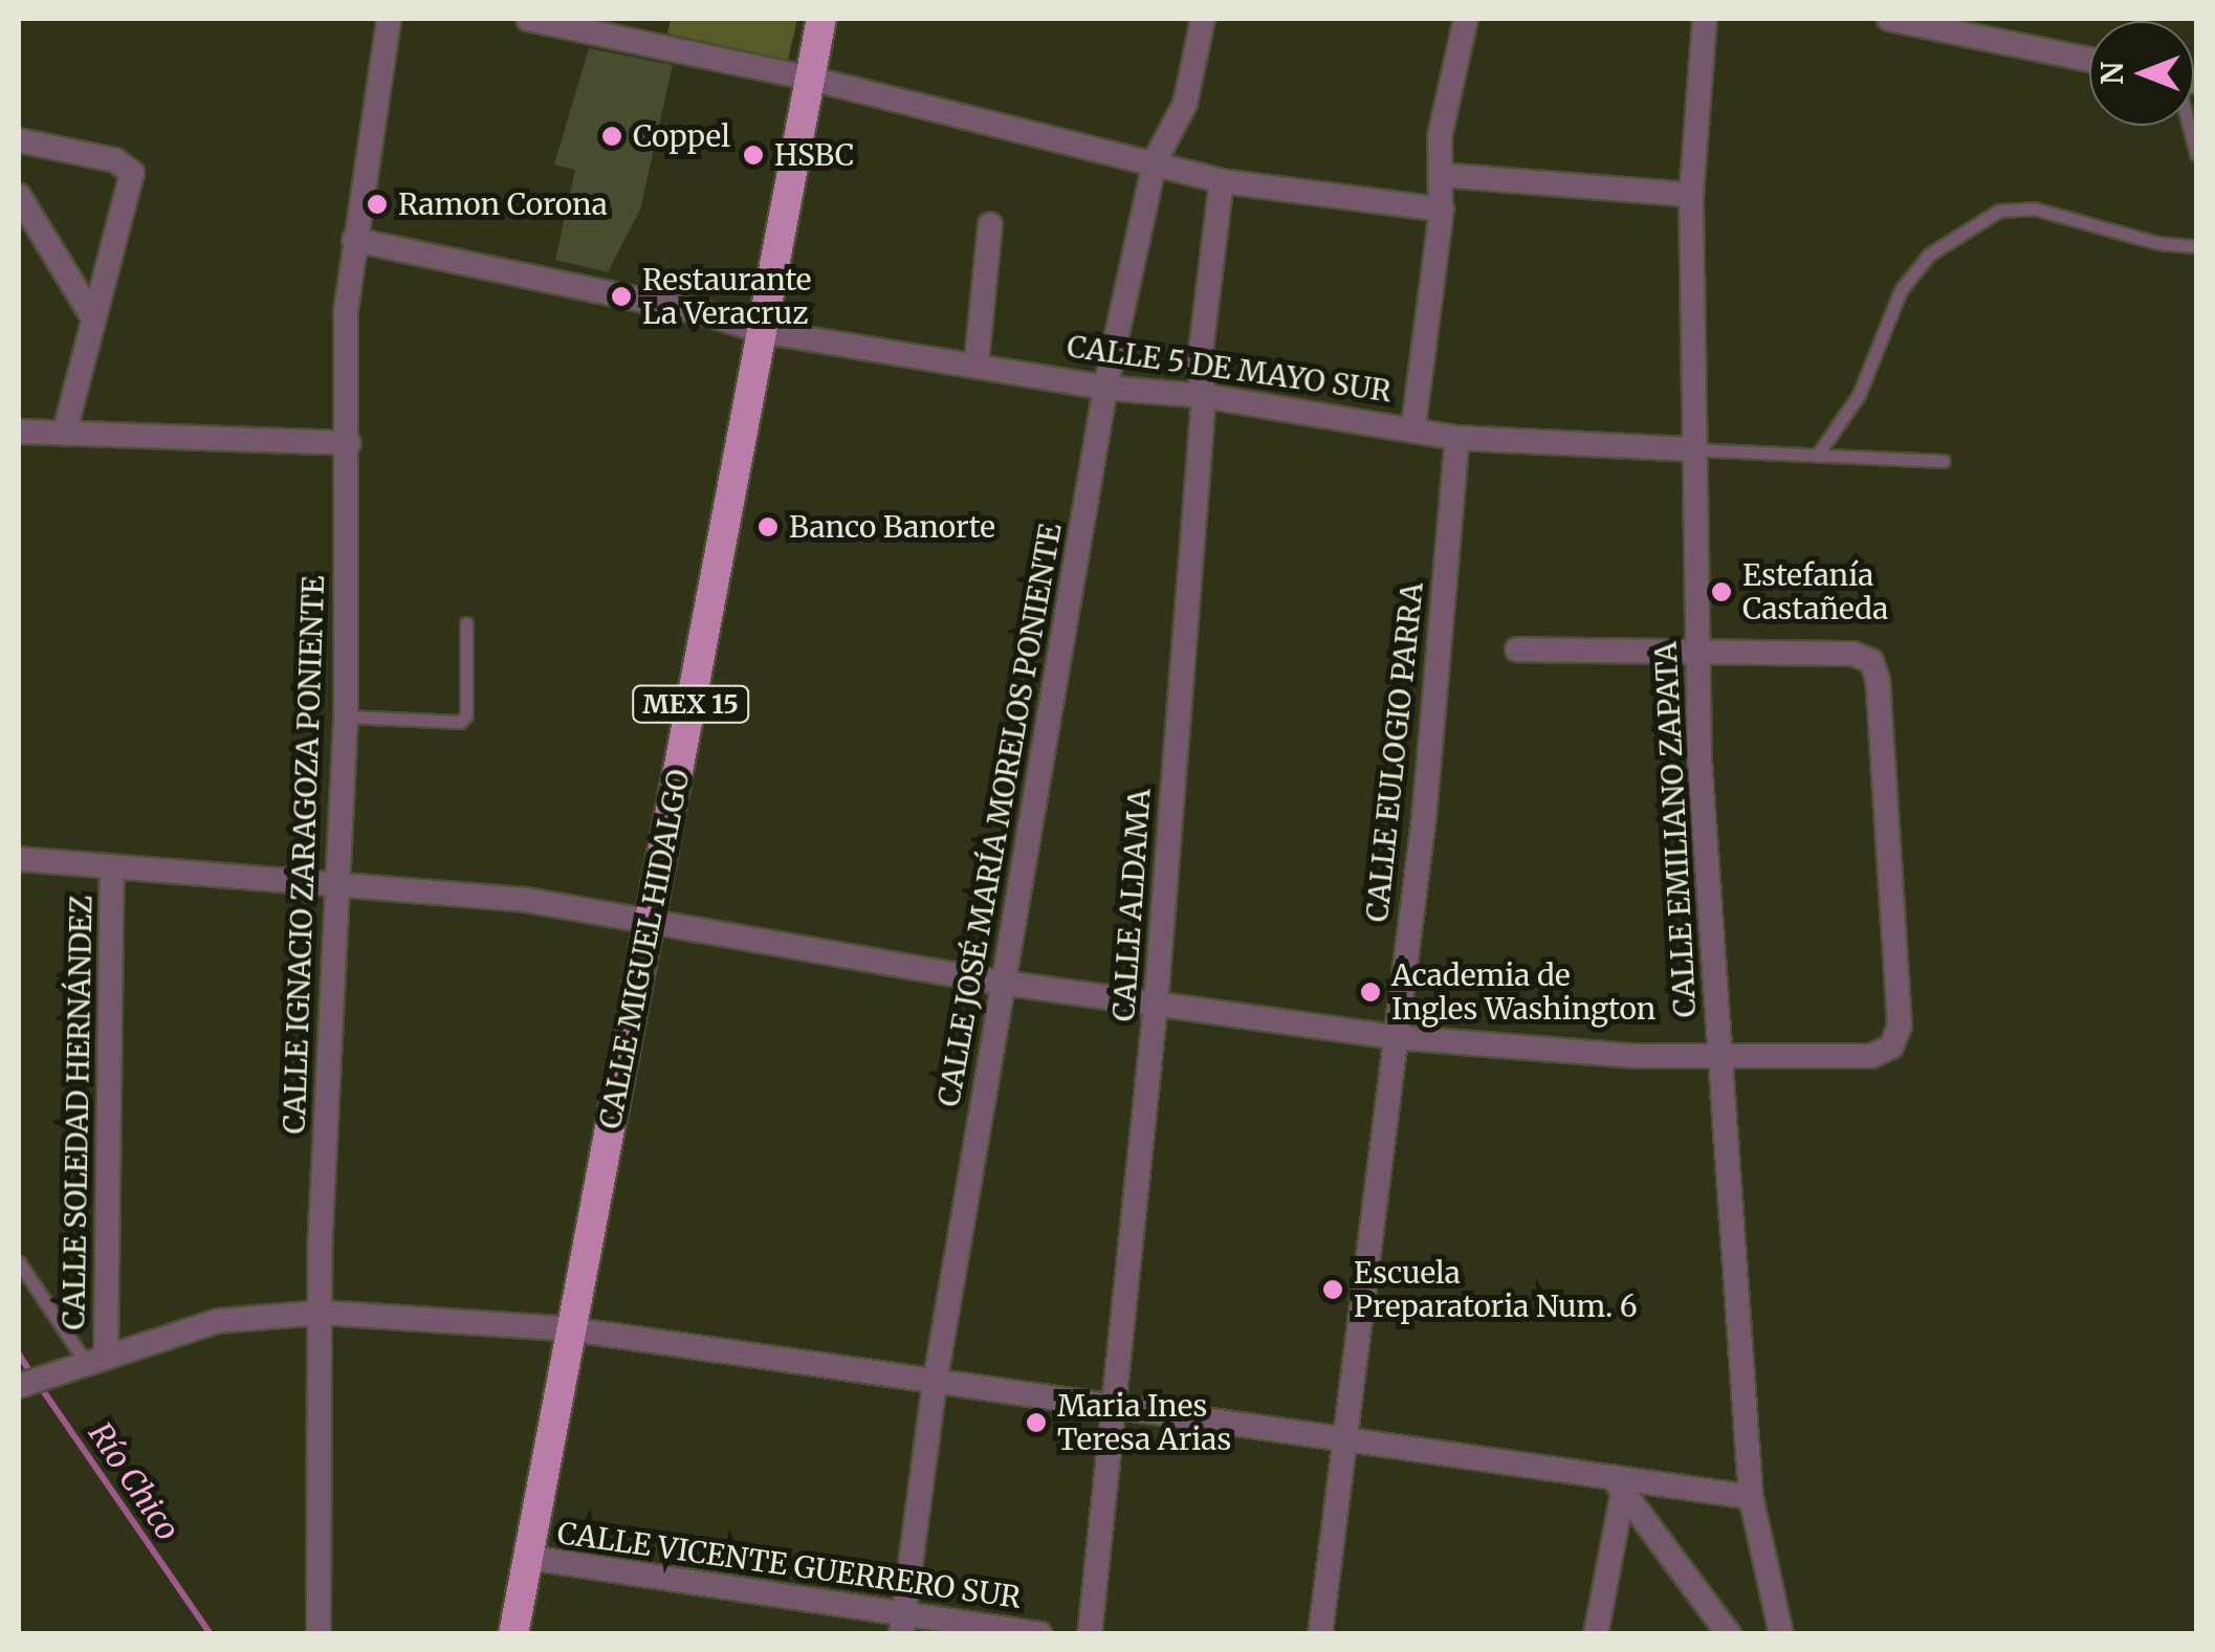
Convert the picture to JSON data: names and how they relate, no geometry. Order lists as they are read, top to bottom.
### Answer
{
  "streets": {
    "main road": ["MEX 15", "CALLE MIGUEL HIDALGO"],
    "street": [
      "CALLE 5 DE MAYO SUR",
      "CALLE EULOGIO PARRA",
      "CALLE JOSÉ MARÍA MORELOS PONIENTE",
      "CALLE EMILIANO ZAPATA",
      "CALLE IGNACIO ZARAGOZA PONIENTE",
      "CALLE ALDAMA",
      "CALLE SOLEDAD HERNÁNDEZ",
      "CALLE VICENTE GUERRERO SUR"
    ]
  },
  "crossings": [
    ["CALLE 5 DE MAYO SUR", "CALLE EULOGIO PARRA"],
    ["CALLE 5 DE MAYO SUR", "CALLE JOSÉ MARÍA MORELOS PONIENTE"],
    ["CALLE 5 DE MAYO SUR", "CALLE EMILIANO ZAPATA"],
    ["CALLE 5 DE MAYO SUR", "CALLE IGNACIO ZARAGOZA PONIENTE"],
    ["CALLE 5 DE MAYO SUR", "CALLE ALDAMA"],
    ["CALLE 5 DE MAYO SUR", "CALLE MIGUEL HIDALGO"],
    ["CALLE JOSÉ MARÍA MORELOS PONIENTE", "CALLE VICENTE GUERRERO SUR"],
    ["CALLE MIGUEL HIDALGO", "CALLE VICENTE GUERRERO SUR"]
  ],
  "water": ["Río Chico"],
  "places": [
    "Coppel",
    "HSBC",
    "Ramon Corona",
    "Restaurante La Veracruz",
    "Banco Banorte",
    "Estefanía Castañeda",
    "Academia de Ingles Washington",
    "Escuela Preparatoria Num. 6",
    "Maria Ines Teresa Arias"
  ],
  "north": "left"
}
